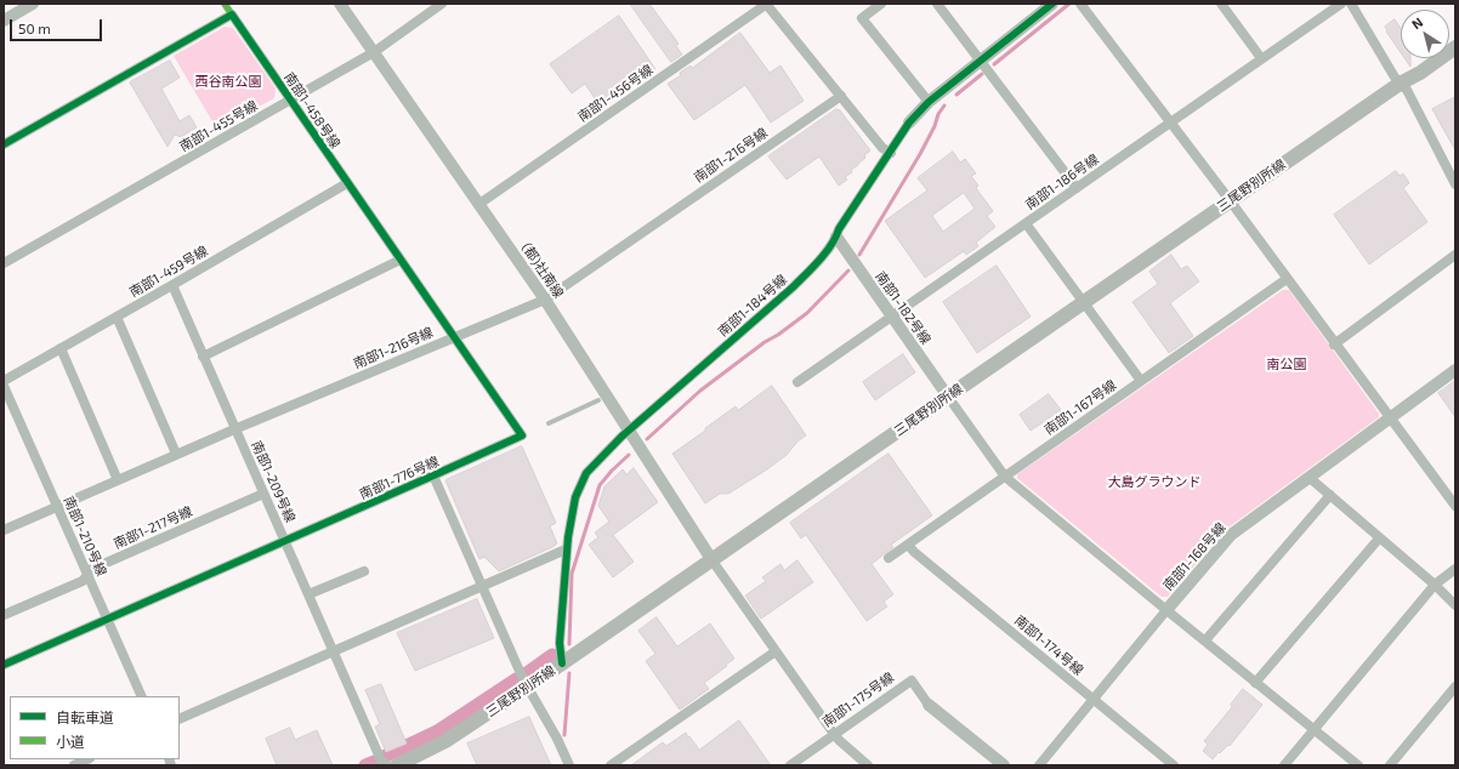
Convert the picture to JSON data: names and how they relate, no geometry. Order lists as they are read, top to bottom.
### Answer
{
  "streets": {
    "main road": ["三尾野別所線"],
    "street": [
      "南部1-456号線",
      "南部1-458号線",
      "南部1-455号線",
      "南部1-216号線",
      "南部1-186号線",
      "(都)社南線",
      "南部1-459号線",
      "南部1-184号線",
      "南部1-182号線",
      "南部1-167号線",
      "南部1-776号線",
      "南部1-209号線",
      "南部1-217号線",
      "南部1-210号線",
      "南部1-168号線",
      "南部1-174号線",
      "南部1-175号線"
    ]
  },
  "crossings": [
    ["南部1-456号線", "(都)社南線"],
    ["南部1-458号線", "南部1-455号線"],
    ["南部1-458号線", "南部1-216号線"],
    ["南部1-458号線", "南部1-459号線"],
    ["南部1-458号線", "南部1-776号線"],
    ["南部1-455号線", "(都)社南線"],
    ["南部1-216号線", "(都)社南線"],
    ["南部1-216号線", "南部1-209号線"],
    ["南部1-216号線", "南部1-210号線"],
    ["南部1-186号線", "南部1-182号線"],
    ["三尾野別所線", "(都)社南線"],
    ["三尾野別所線", "南部1-184号線"],
    ["三尾野別所線", "南部1-182号線"],
    ["(都)社南線", "南部1-184号線"],
    ["南部1-459号線", "南部1-209号線"],
    ["南部1-184号線", "南部1-182号線"],
    ["南部1-167号線", "南部1-174号線"],
    ["南部1-776号線", "南部1-209号線"],
    ["南部1-776号線", "南部1-210号線"],
    ["南部1-209号線", "南部1-217号線"],
    ["南部1-217号線", "南部1-210号線"],
    ["南部1-168号線", "南部1-174号線"]
  ],
  "parks": ["西谷南公園", "南公園", "大島グラウンド"],
  "legend": ["自転車道", "小道"],
  "scale_bar": "50 m",
  "north": "top left"
}
